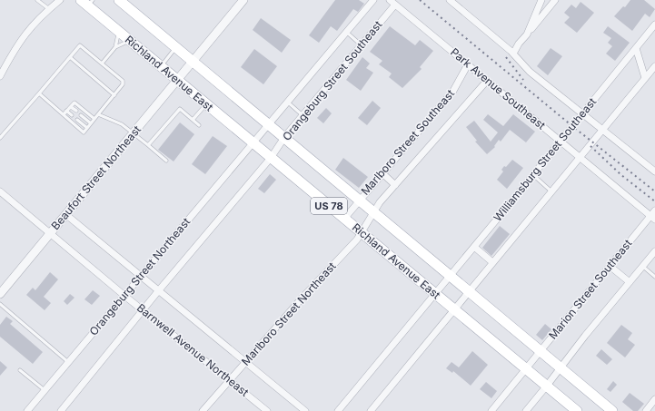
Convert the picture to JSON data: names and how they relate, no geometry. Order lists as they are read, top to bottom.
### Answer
{
  "streets": {
    "main road": ["Richland Avenue East", "US 78"],
    "street": [
      "Orangeburg Street Southeast",
      "Park Avenue Southeast",
      "Marlboro Street Southeast",
      "Williamsburg Street Southeast",
      "Beaufort Street Northeast",
      "Orangeburg Street Northeast",
      "Marion Street Southeast",
      "Marlboro Street Northeast",
      "Barnwell Avenue Northeast"
    ]
  },
  "crossings": [
    ["Richland Avenue East", "Orangeburg Street Southeast"],
    ["Richland Avenue East", "Marlboro Street Southeast"],
    ["Richland Avenue East", "Williamsburg Street Southeast"],
    ["Richland Avenue East", "Beaufort Street Northeast"],
    ["Richland Avenue East", "Orangeburg Street Northeast"],
    ["Richland Avenue East", "Marion Street Southeast"],
    ["Richland Avenue East", "Marlboro Street Northeast"],
    ["Orangeburg Street Southeast", "Park Avenue Southeast"],
    ["Orangeburg Street Southeast", "Orangeburg Street Northeast"],
    ["Park Avenue Southeast", "Marlboro Street Southeast"],
    ["Park Avenue Southeast", "Williamsburg Street Southeast"],
    ["Park Avenue Southeast", "Marion Street Southeast"],
    ["Marlboro Street Southeast", "Marlboro Street Northeast"],
    ["Beaufort Street Northeast", "Barnwell Avenue Northeast"],
    ["Orangeburg Street Northeast", "Barnwell Avenue Northeast"],
    ["Marlboro Street Northeast", "Barnwell Avenue Northeast"]
  ]
}
